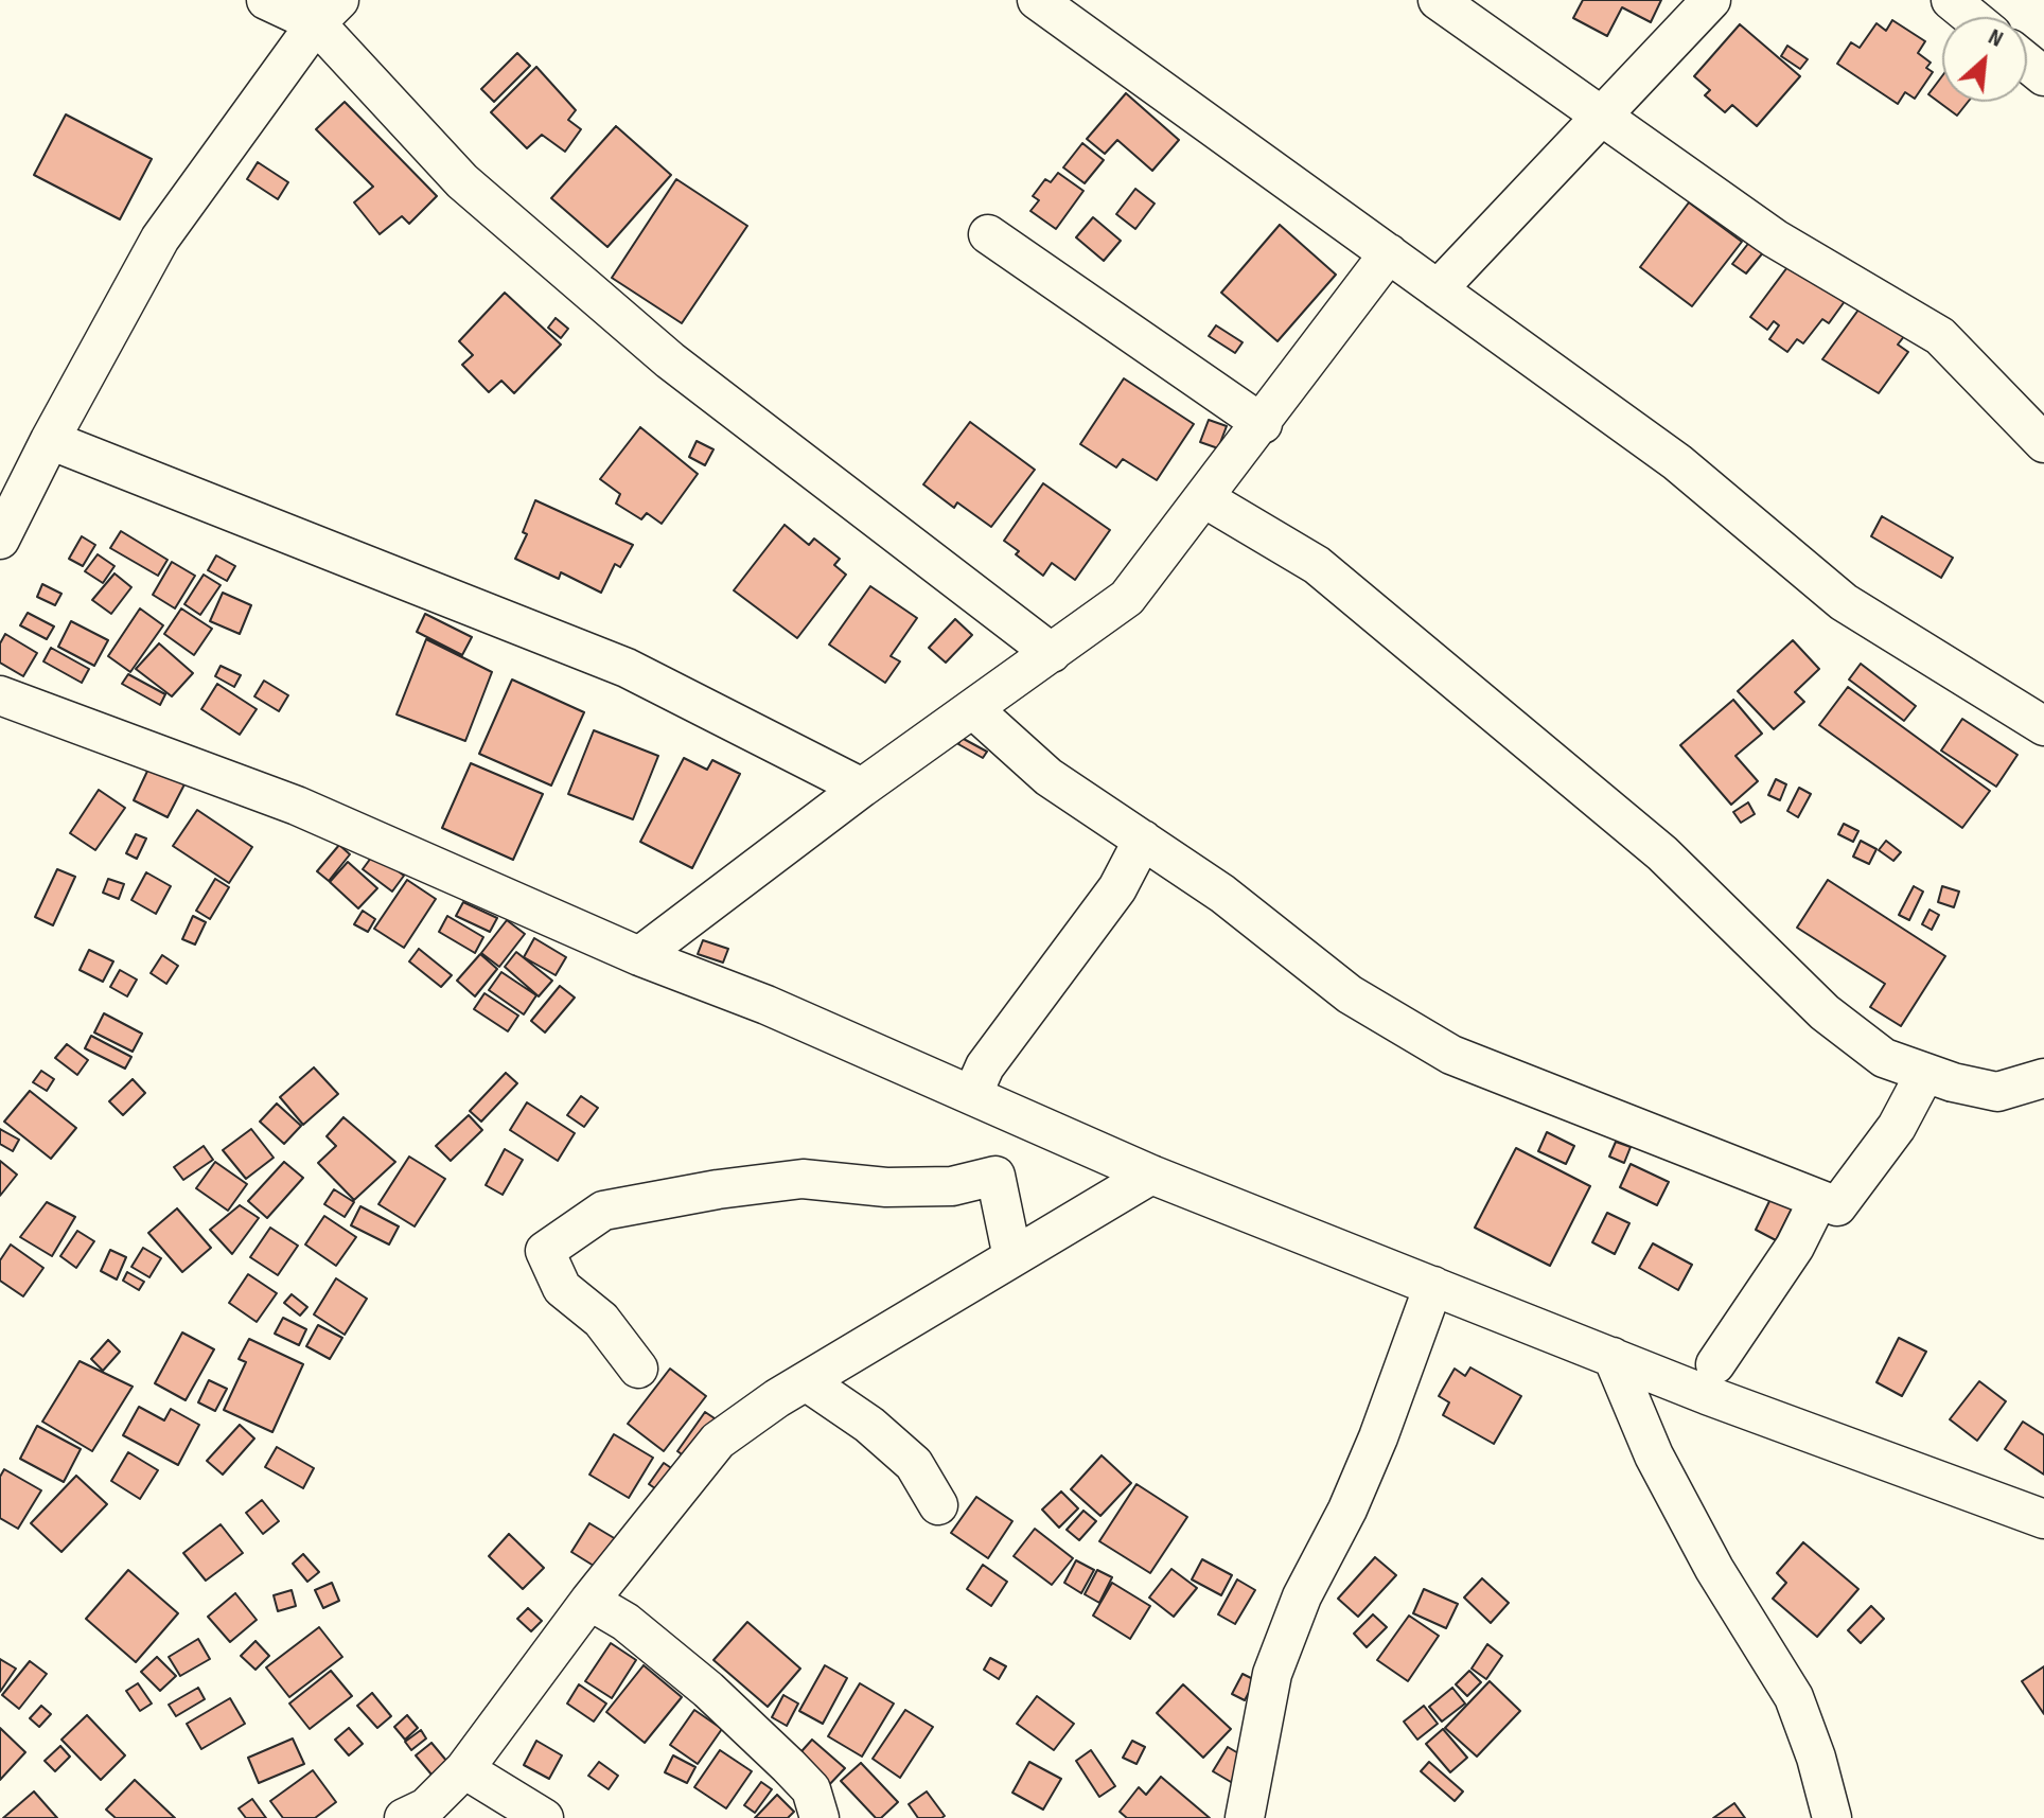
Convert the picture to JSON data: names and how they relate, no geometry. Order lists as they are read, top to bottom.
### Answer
{
  "north": "top right"
}
